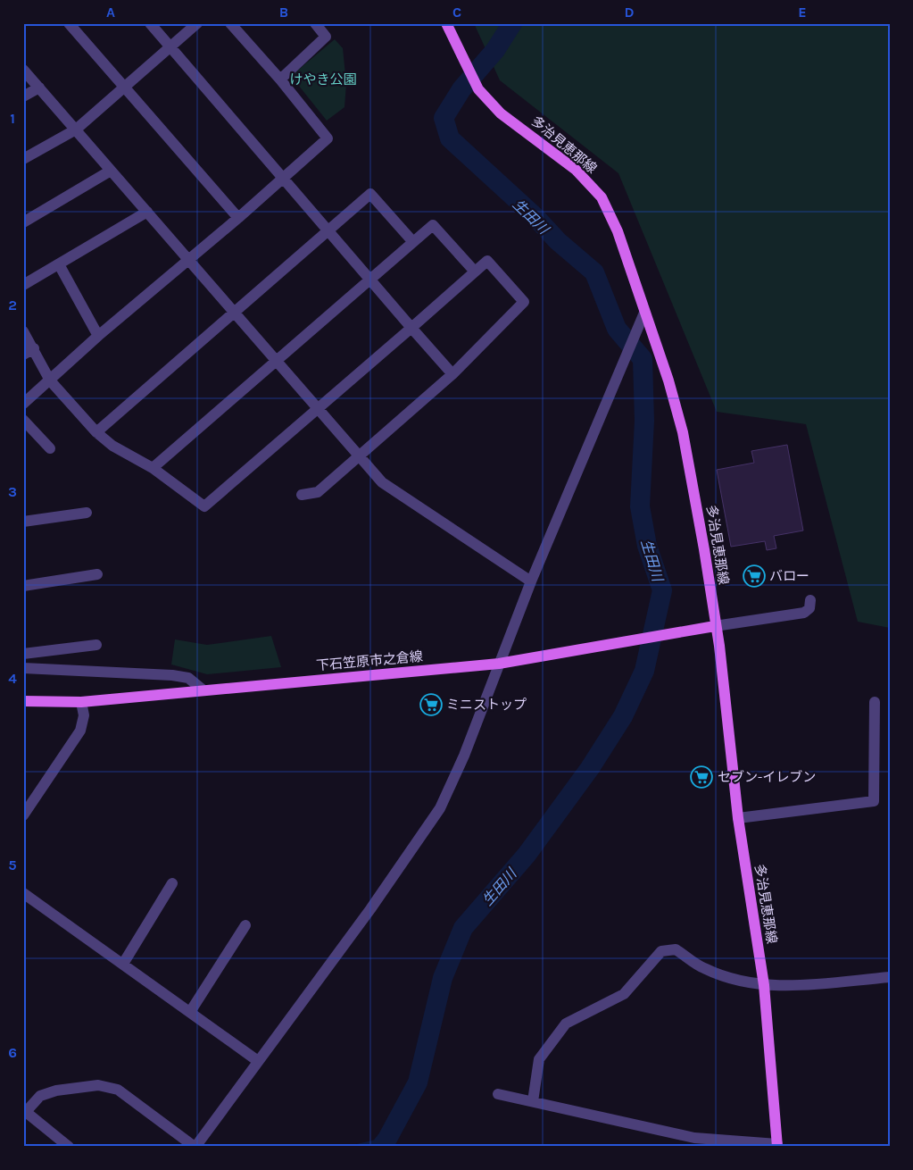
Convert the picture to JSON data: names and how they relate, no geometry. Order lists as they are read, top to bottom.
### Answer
{
  "streets": {
    "main road": ["多治見恵那線", "下石笠原市之倉線"]
  },
  "crossings": [
    ["多治見恵那線", "下石笠原市之倉線"]
  ],
  "water": ["生田川"],
  "parks": ["けやき公園"],
  "places": {
    "supermarket": ["バロー", "ミニストップ", "セブン-イレブン"]
  },
  "grid": {
    "columns": [
      "A",
      "B",
      "C",
      "D",
      "E"
    ],
    "rows": [
      "1",
      "2",
      "3",
      "4",
      "5",
      "6"
    ]
  }
}
